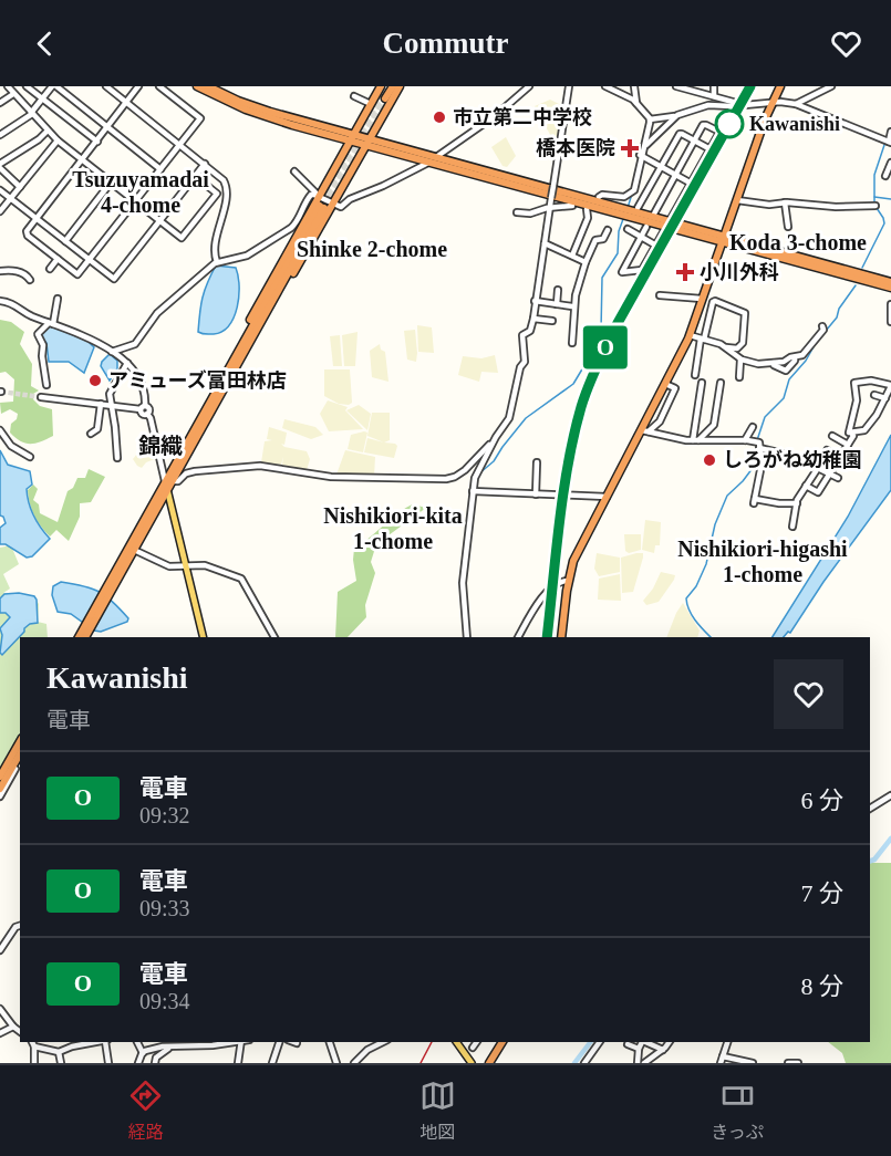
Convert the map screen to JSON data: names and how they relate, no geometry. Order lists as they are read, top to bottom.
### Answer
{
  "districts": [
    "Tsuzuyamadai 4-chome",
    "Koda 3-chome",
    "Shinke 2-chome",
    "錦織",
    "Nishikiori-kita 1-chome",
    "Nishikiori-higashi 1-chome"
  ],
  "places": {
    "other": [
      "市立第二中学校",
      "Kawanishi",
      "アミューズ富田林店",
      "しろがね幼稚園"
    ],
    "health": ["橋本医院", "小川外科"]
  },
  "page": {
    "header": "Commutr",
    "on_map": "O",
    "heading": ["Kawanishi", "電車"],
    "list": [
      {
        "mark": "O",
        "name": "電車",
        "note": "09:32",
        "value": "6 分"
      },
      {
        "mark": "O",
        "name": "電車",
        "note": "09:33",
        "value": "7 分"
      },
      {
        "mark": "O",
        "name": "電車",
        "note": "09:34",
        "value": "8 分"
      }
    ],
    "tabs": ["経路", "地図", "きっぷ"]
  }
}
